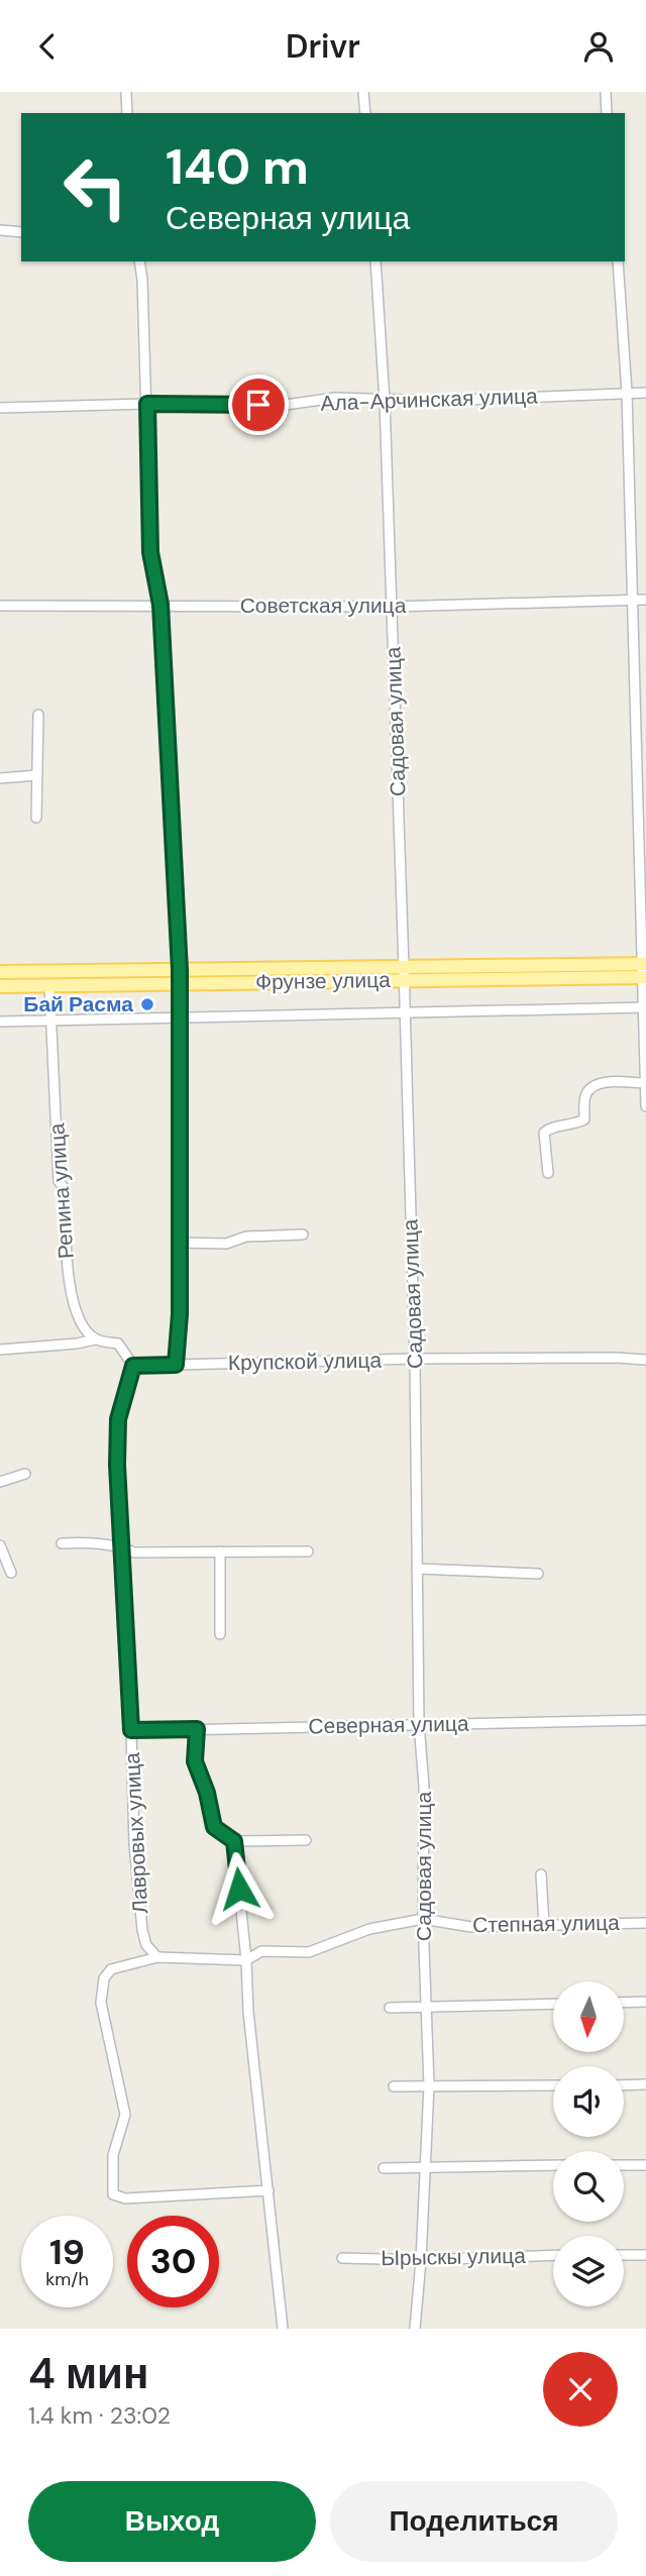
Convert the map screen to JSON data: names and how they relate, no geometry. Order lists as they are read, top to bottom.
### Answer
{
  "streets": {
    "main road": ["Фрунзе улица"],
    "street": [
      "Ала-Арчинская улица",
      "Советская улица",
      "Садовая улица",
      "Репина улица",
      "Крупской улица",
      "Северная улица",
      "Лавровых улица",
      "Степная улица",
      "Ырыскы улица"
    ]
  },
  "crossings": [
    ["Ала-Арчинская улица", "Садовая улица"],
    ["Советская улица", "Садовая улица"],
    ["Садовая улица", "Фрунзе улица"],
    ["Садовая улица", "Крупской улица"],
    ["Садовая улица", "Северная улица"],
    ["Садовая улица", "Степная улица"],
    ["Садовая улица", "Ырыскы улица"],
    ["Фрунзе улица", "Репина улица"],
    ["Крупской улица", "Лавровых улица"],
    ["Северная улица", "Лавровых улица"],
    ["Лавровых улица", "Степная улица"]
  ],
  "places": ["Бай Расма"],
  "north": "bottom",
  "page": {
    "header": "Drivr",
    "turn": ["140 m", "Северная улица"],
    "speed": "19 km/h",
    "limit": "30",
    "heading": ["4 мин", "1.4 km · 23:02"],
    "buttons": ["Выход", "Поделиться"]
  }
}
